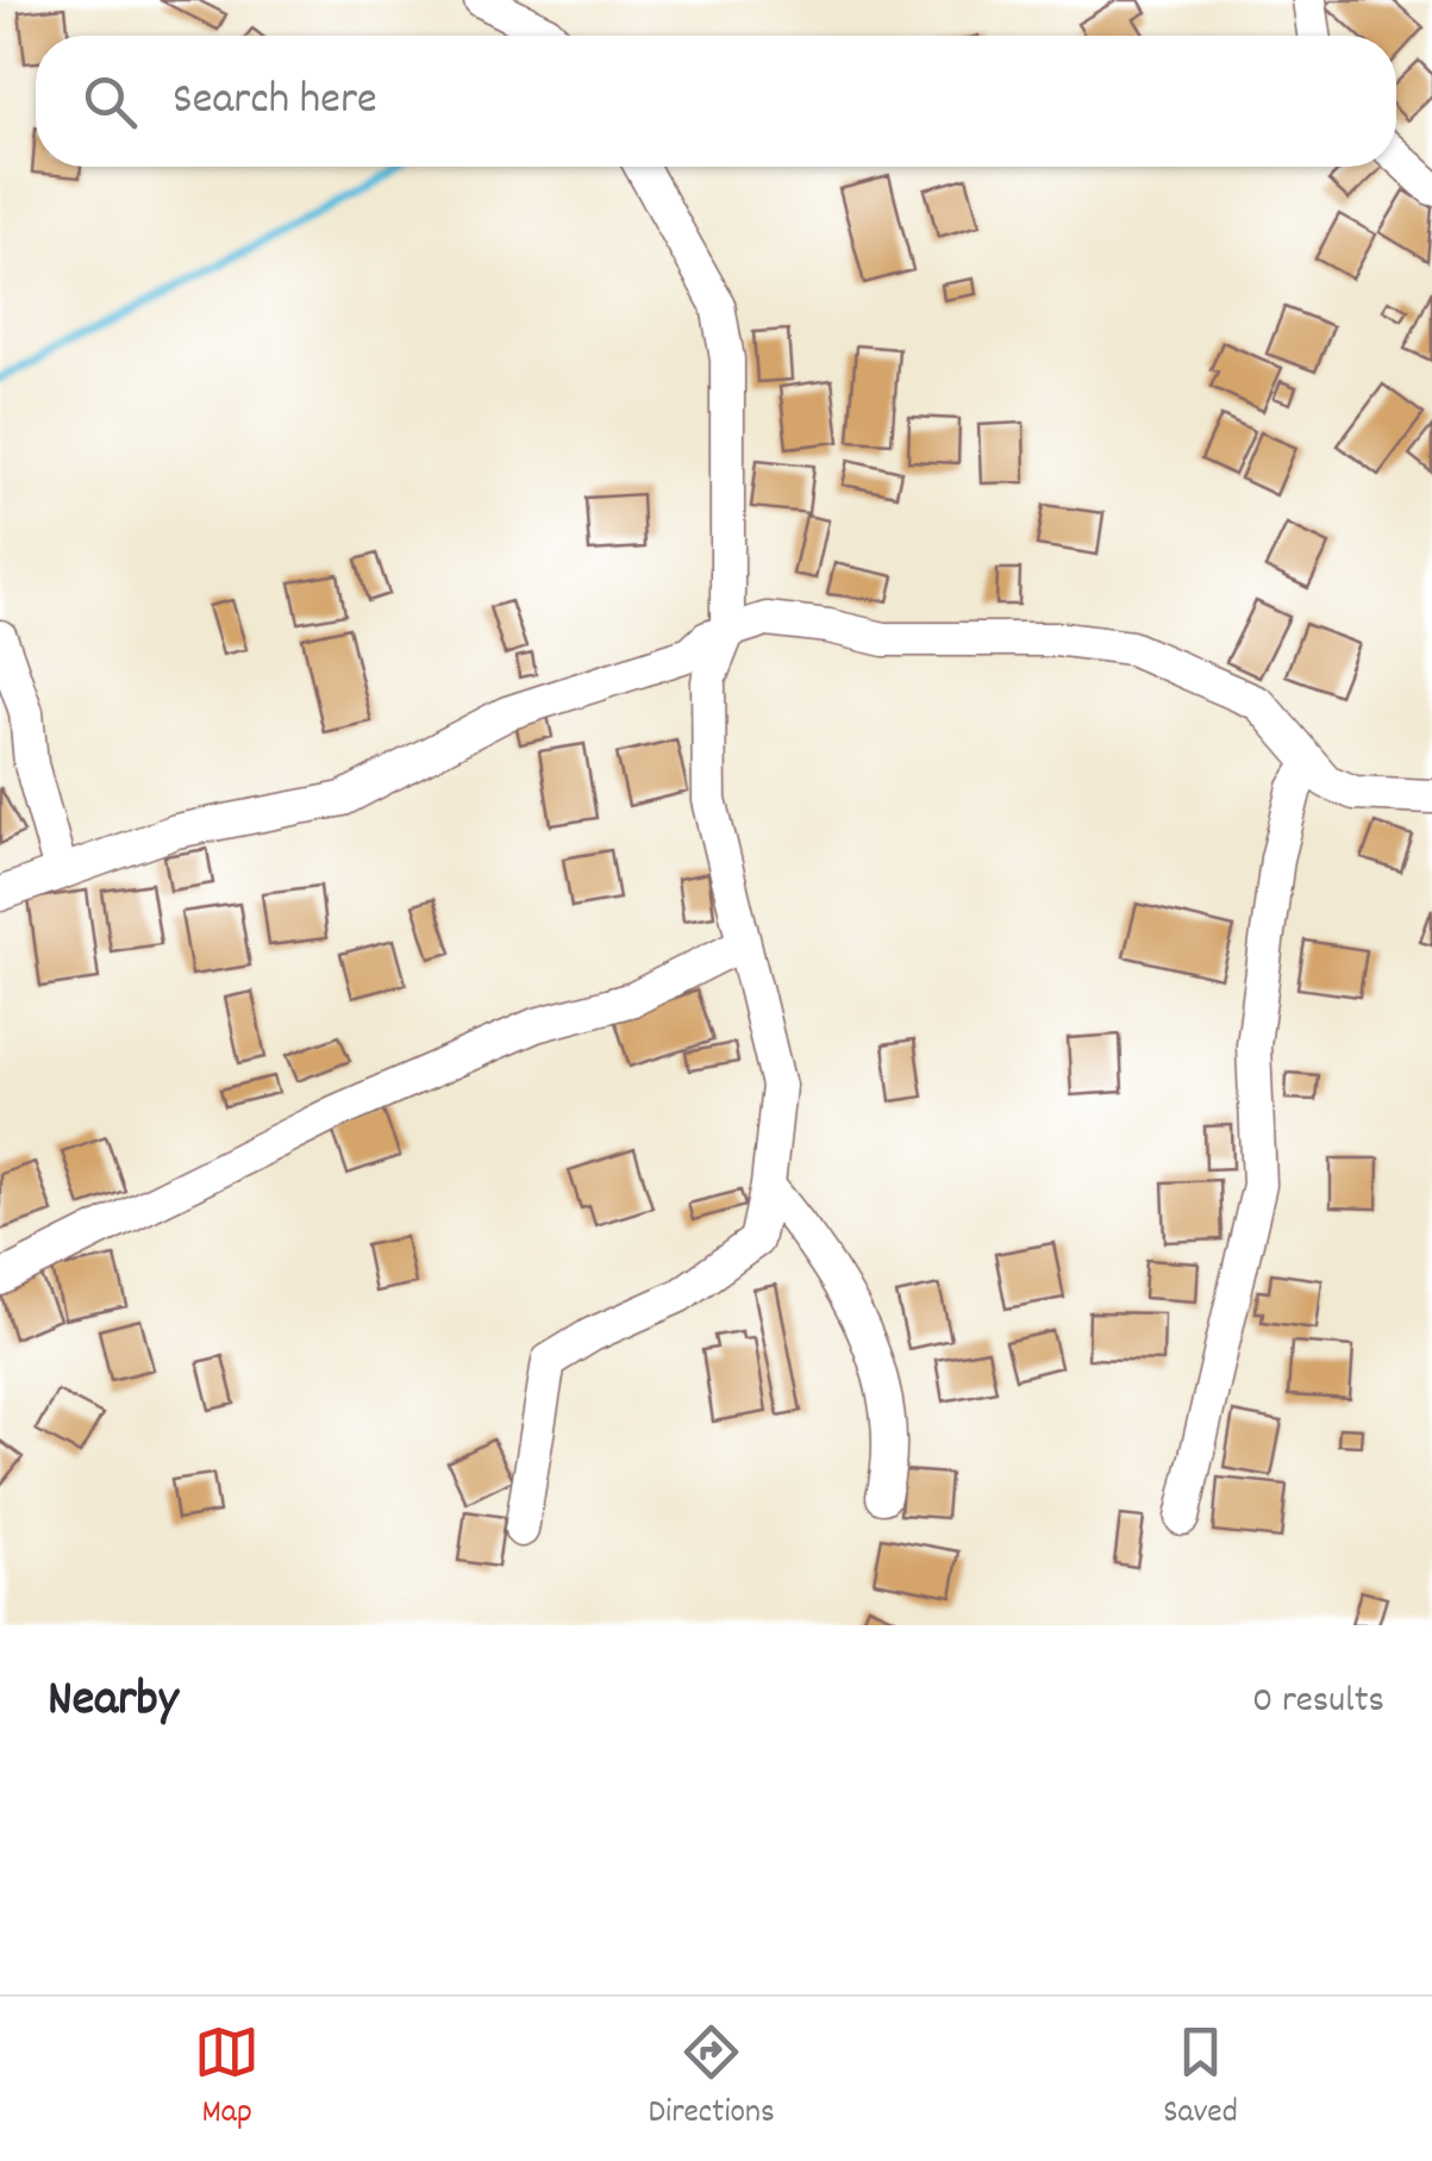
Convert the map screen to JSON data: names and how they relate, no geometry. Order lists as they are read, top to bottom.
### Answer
{
  "page": {
    "search": "Search here",
    "heading": ["Nearby", "0 results"],
    "nav": ["Map", "Directions", "Saved"]
  }
}
